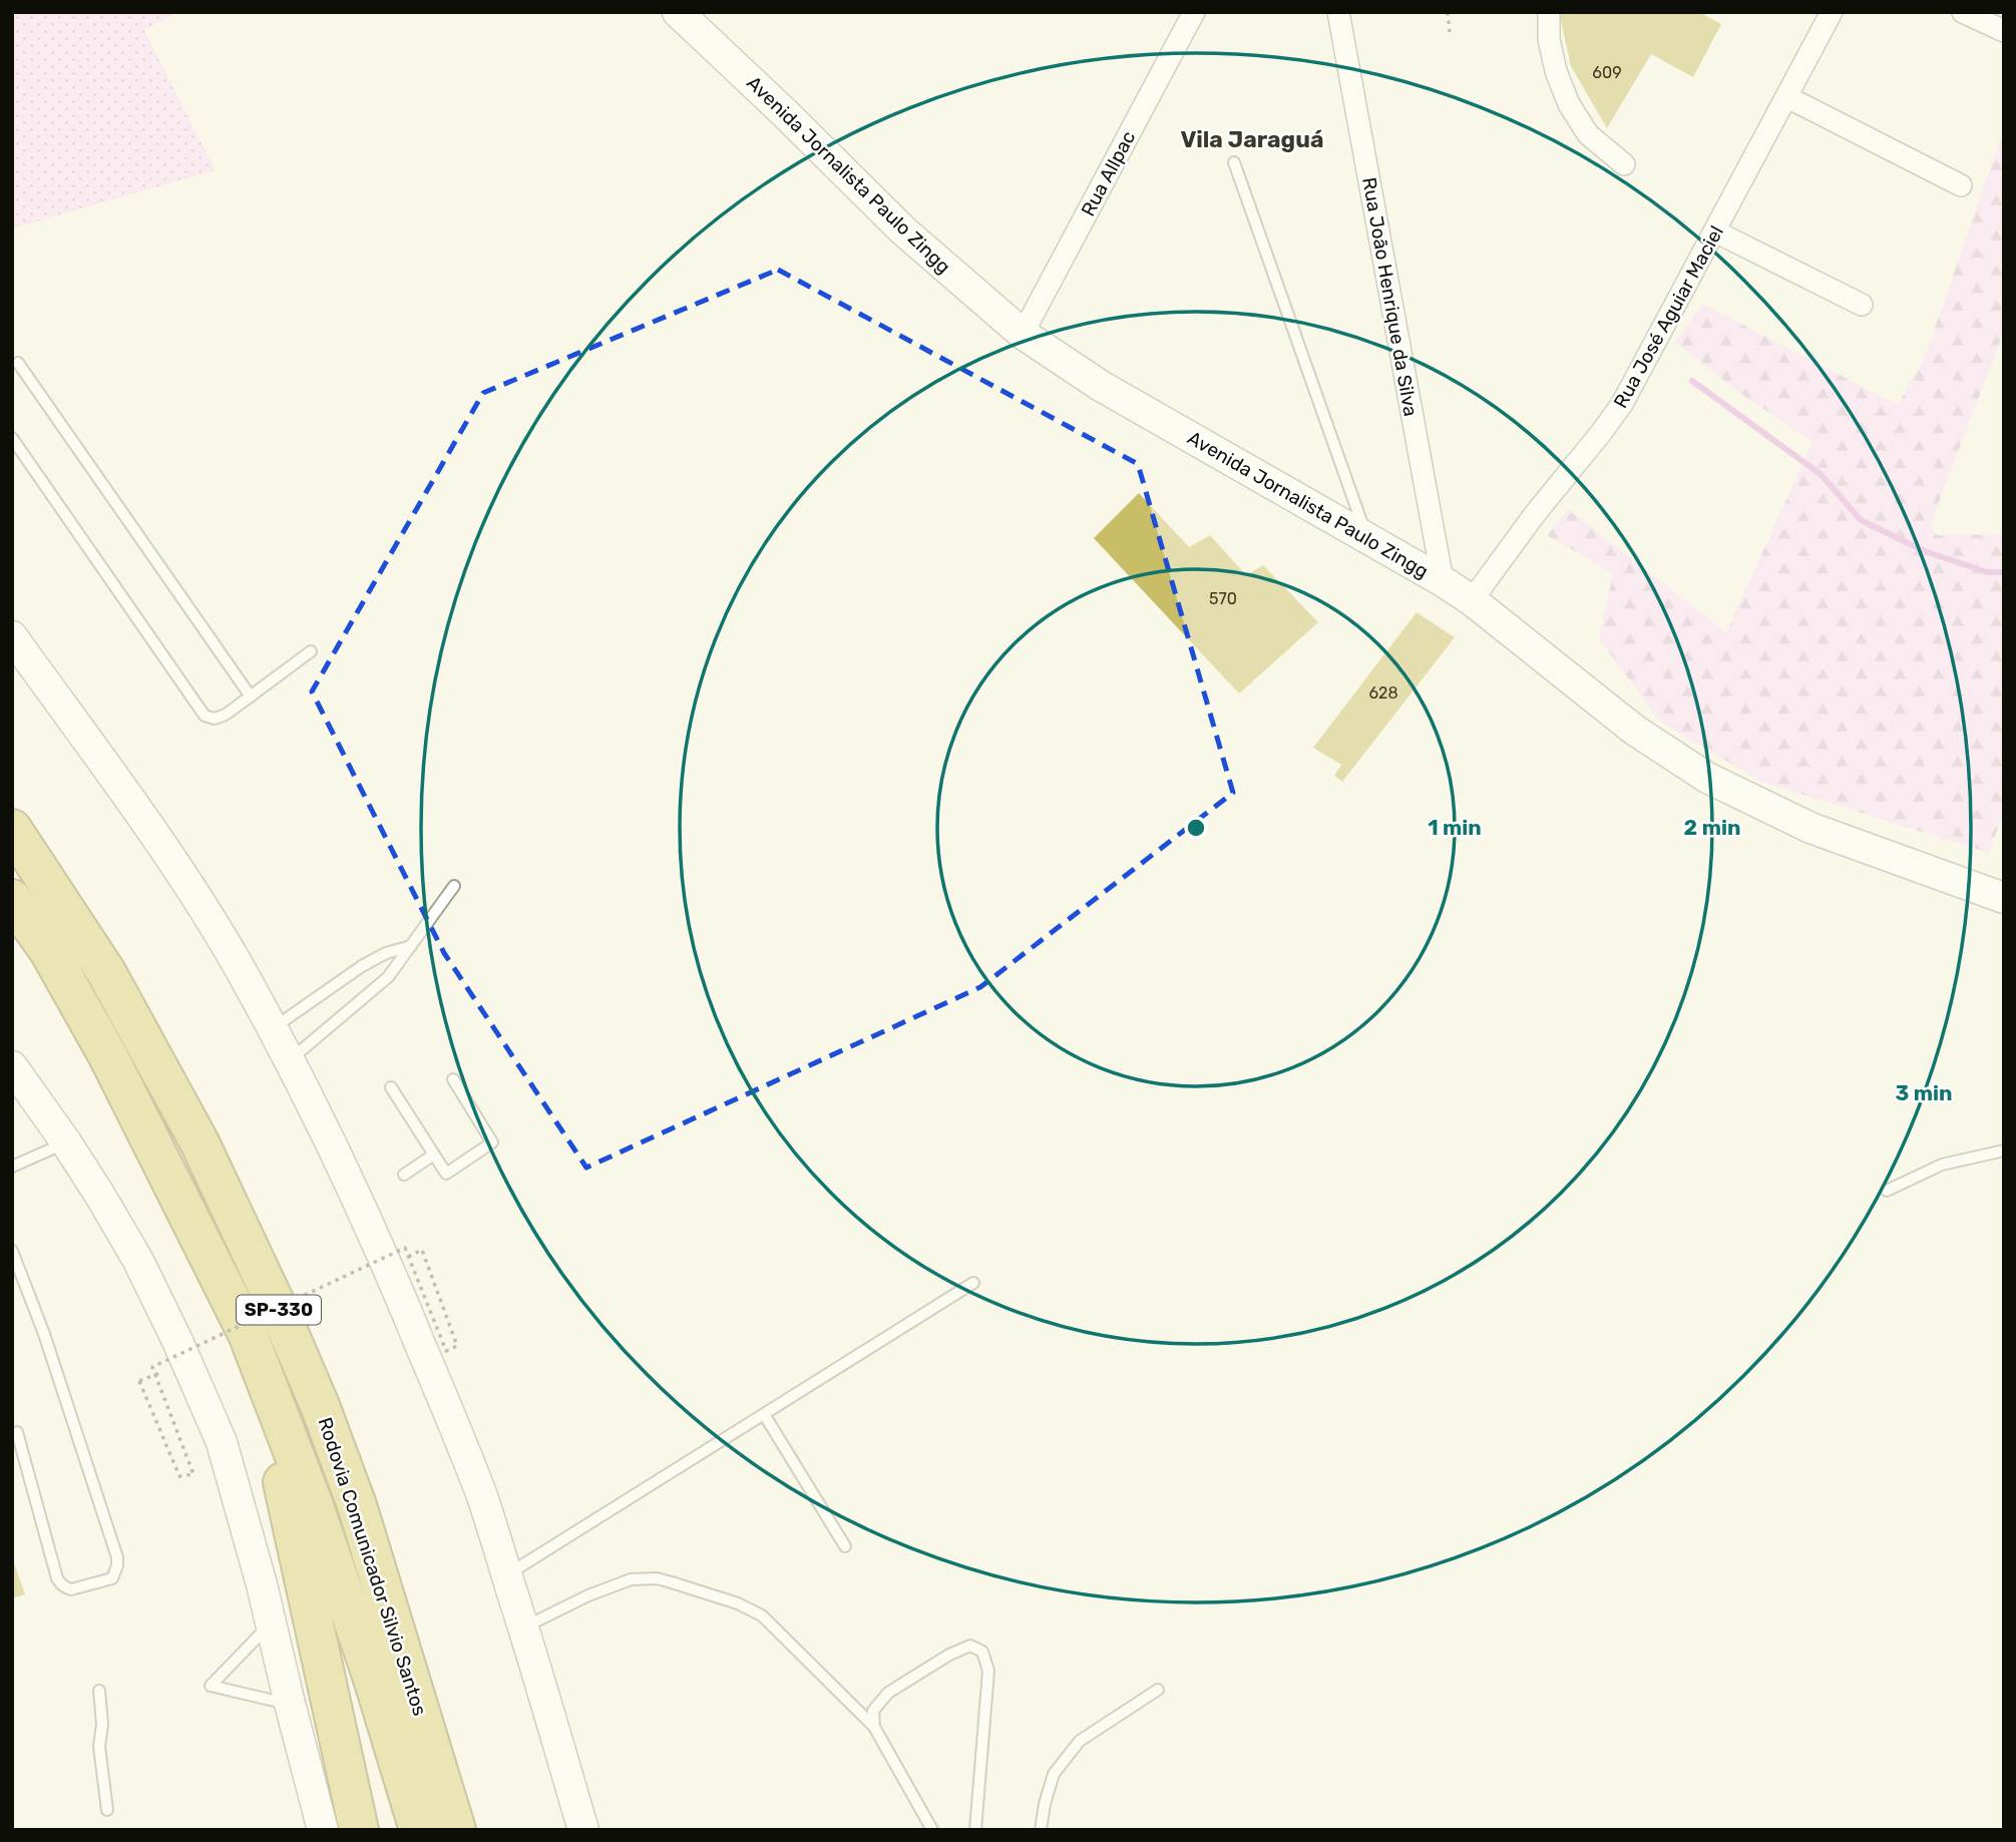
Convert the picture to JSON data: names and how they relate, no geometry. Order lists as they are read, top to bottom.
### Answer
{
  "streets": {
    "highway": ["SP-330", "Rodovia Comunicador Silvio Santos"],
    "main road": ["Avenida Jornalista Paulo Zingg"],
    "street": ["Rua Allpac", "Rua João Henrique da Silva", "Rua José Aguiar Maciel"]
  },
  "crossings": [
    ["Rua Allpac", "Avenida Jornalista Paulo Zingg"],
    ["Avenida Jornalista Paulo Zingg", "Rua João Henrique da Silva"],
    ["Avenida Jornalista Paulo Zingg", "Rua José Aguiar Maciel"]
  ],
  "districts": ["Vila Jaraguá"],
  "house_numbers": ["609", "570", "628"],
  "rings": ["1 min", "2 min", "3 min"]
}
